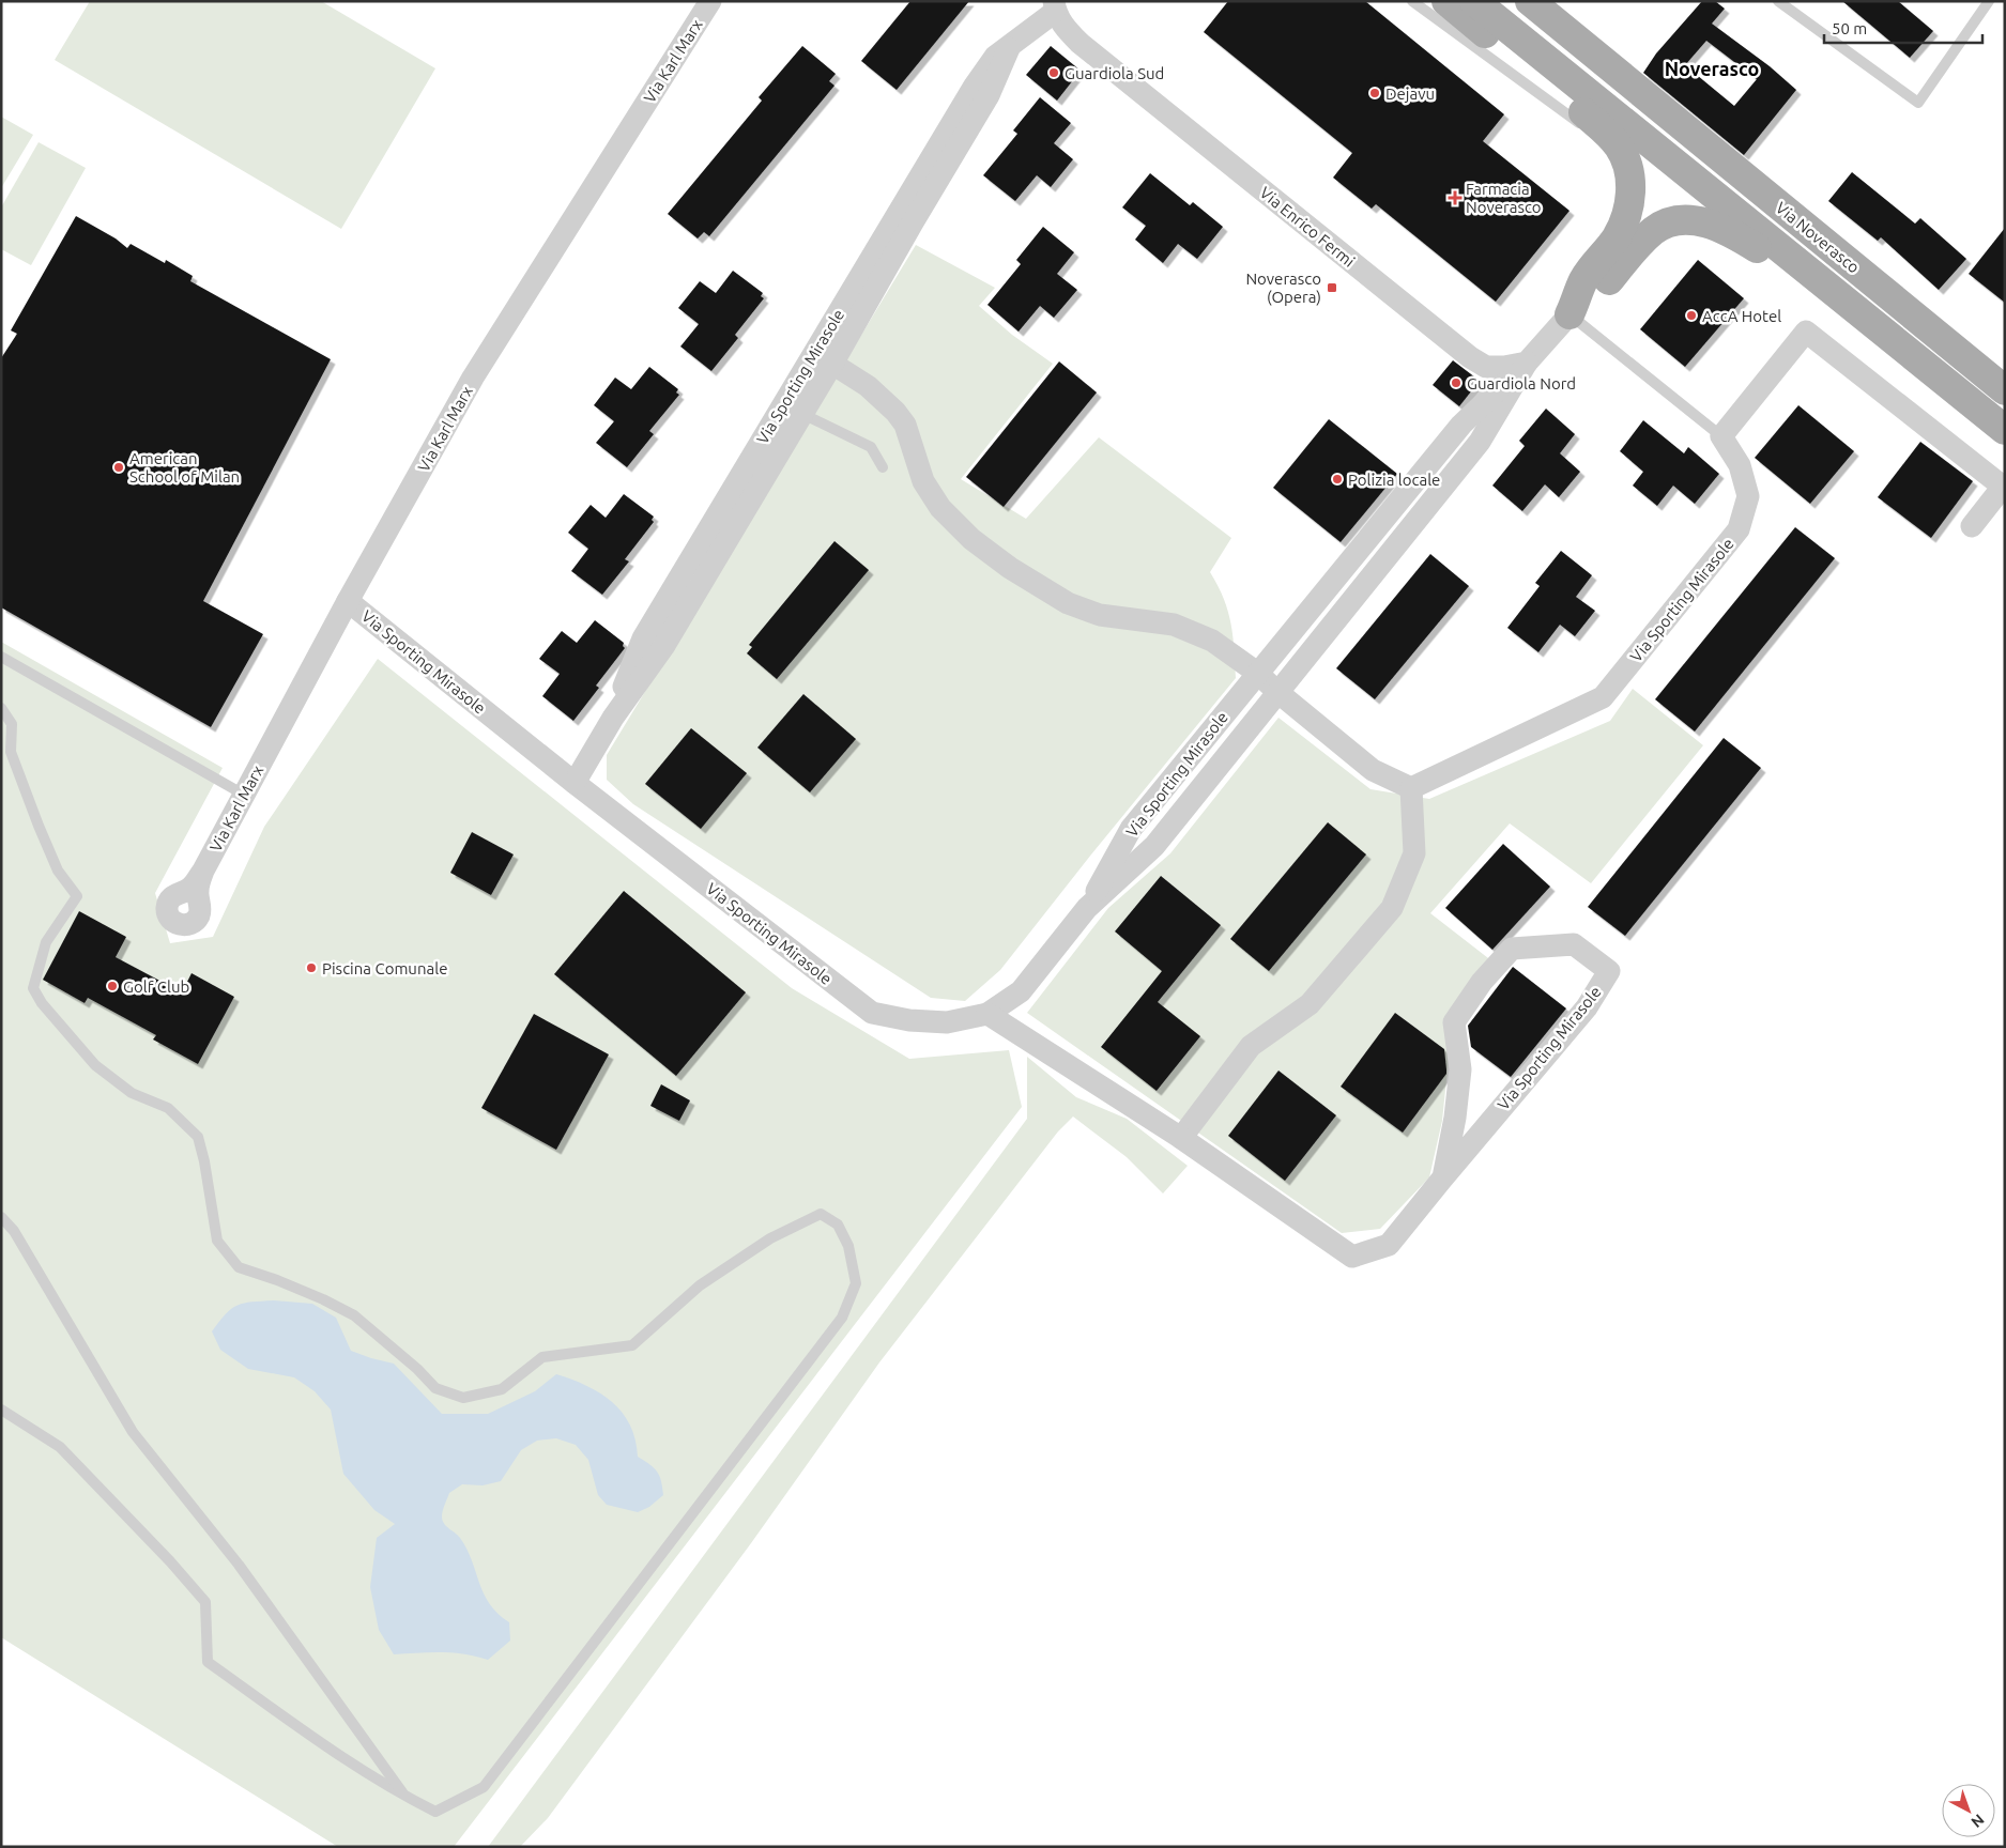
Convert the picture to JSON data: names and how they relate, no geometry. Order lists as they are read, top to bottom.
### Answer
{
  "streets": {
    "main road": ["Via Noverasco"],
    "street": ["Via Karl Marx", "Via Enrico Fermi", "Via Sporting Mirasole"]
  },
  "crossings": [
    ["Via Karl Marx", "Via Sporting Mirasole"],
    ["Via Enrico Fermi", "Via Sporting Mirasole"]
  ],
  "districts": ["Noverasco"],
  "places": {
    "other": [
      "Guardiola Sud",
      "Dejavu",
      "AccA Hotel",
      "Guardiola Nord",
      "American School of Milan",
      "Polizia locale",
      "Piscina Comunale",
      "Golf Club"
    ],
    "health": ["Farmacia Noverasco"],
    "transit": ["Noverasco (Opera)"]
  },
  "scale_bar": "50 m",
  "north": "bottom right"
}
